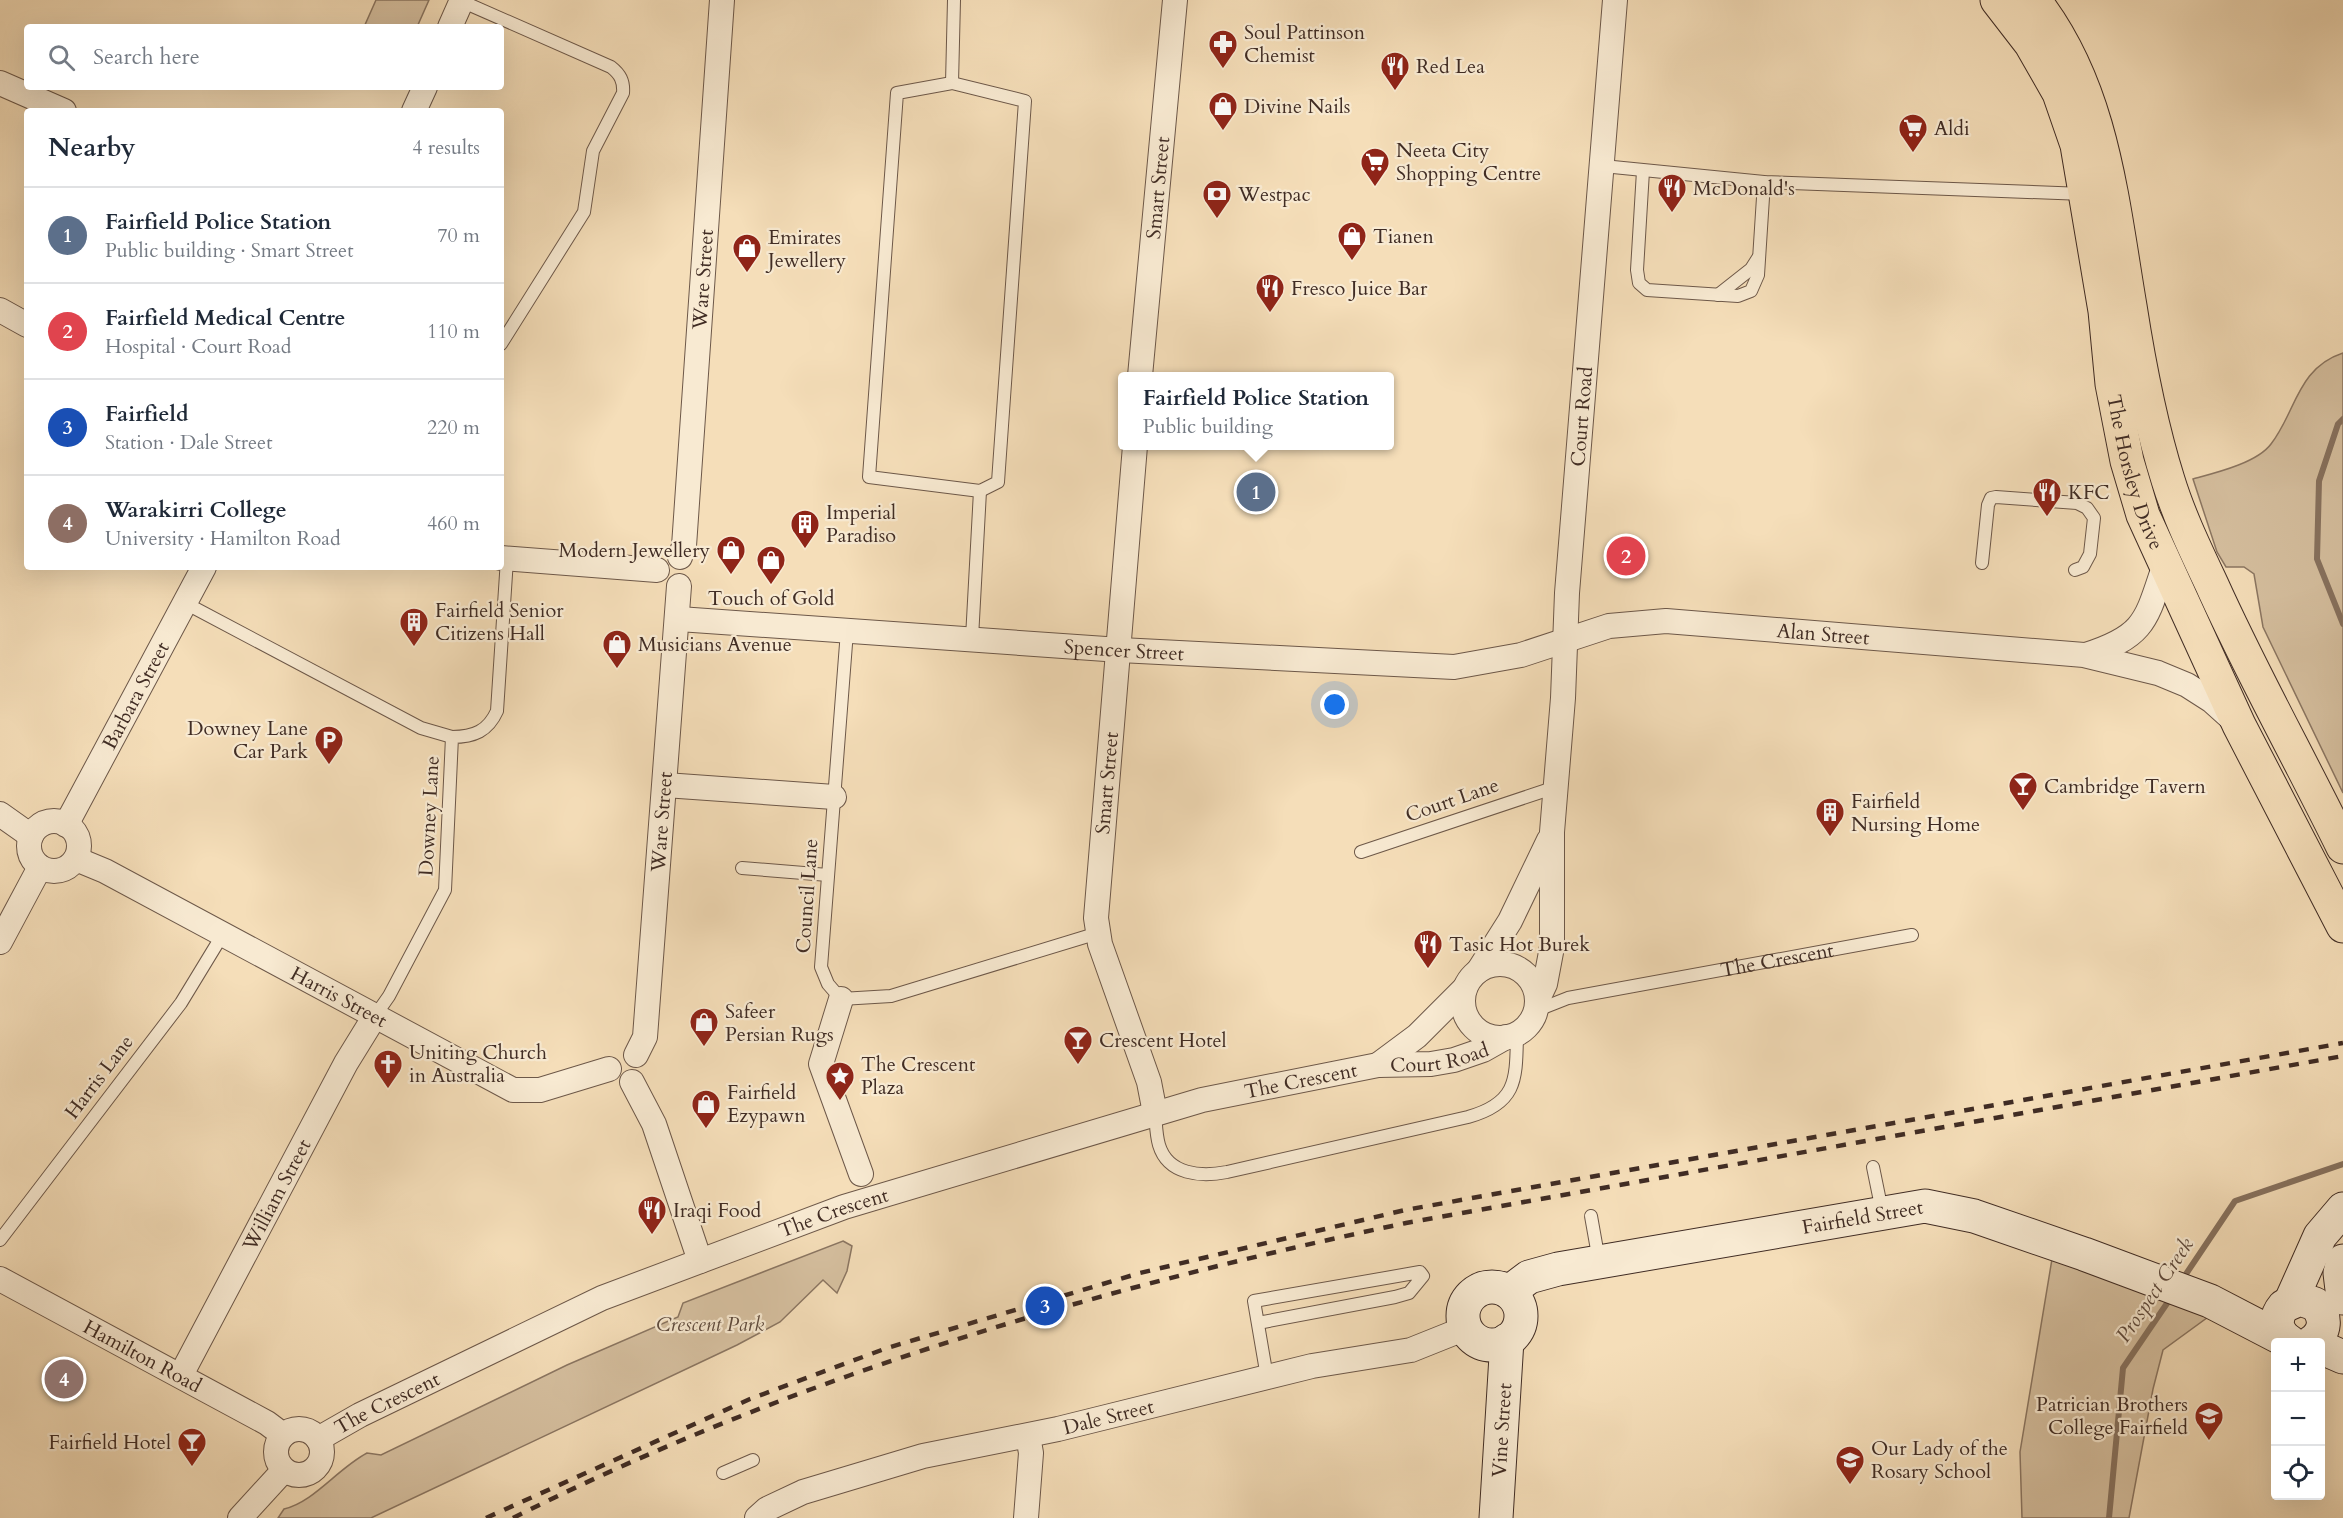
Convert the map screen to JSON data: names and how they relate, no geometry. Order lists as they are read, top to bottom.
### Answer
{
  "streets": {
    "main road": ["The Horsley Drive", "Fairfield Street", "Vine Street"],
    "street": [
      "Smart Street",
      "Ware Street",
      "Court Road",
      "Alan Street",
      "Spencer Street",
      "Barbara Street",
      "The Crescent",
      "Harris Street",
      "William Street",
      "Hamilton Road",
      "Dale Street"
    ],
    "lane": [
      "Court Lane",
      "Downey Lane",
      "Council Lane",
      "Harris Lane"
    ]
  },
  "crossings": [
    ["Smart Street", "Spencer Street"],
    ["Smart Street", "The Crescent"],
    ["Ware Street", "Spencer Street"],
    ["Ware Street", "Harris Street"],
    ["Court Road", "Alan Street"],
    ["Court Road", "Spencer Street"],
    ["Court Road", "Court Lane"],
    ["Court Road", "The Crescent"],
    ["The Horsley Drive", "Alan Street"],
    ["Alan Street", "Spencer Street"],
    ["Spencer Street", "Council Lane"],
    ["Barbara Street", "Harris Street"],
    ["Downey Lane", "Harris Street"],
    ["Downey Lane", "William Street"],
    ["The Crescent", "Hamilton Road"],
    ["Harris Street", "Harris Lane"],
    ["Harris Street", "William Street"],
    ["William Street", "Hamilton Road"],
    ["Fairfield Street", "Dale Street"],
    ["Fairfield Street", "Vine Street"],
    ["Dale Street", "Vine Street"]
  ],
  "water": ["Prospect Creek"],
  "parks": ["Crescent Park"],
  "places": {
    "pharmacy": ["Soul Pattinson Chemist"],
    "restaurant": [
      "Red Lea",
      "McDonald's",
      "Fresco Juice Bar",
      "KFC",
      "Tasic Hot Burek",
      "Iraqi Food"
    ],
    "shop": [
      "Divine Nails",
      "Tianen",
      "Emirates Jewellery",
      "Modern Jewellery",
      "Touch of Gold",
      "Musicians Avenue",
      "Safeer Persian Rugs",
      "Fairfield Ezypawn"
    ],
    "supermarket": ["Aldi", "Neeta City Shopping Centre"],
    "bank": ["Westpac"],
    "building": ["Imperial Paradiso", "Fairfield Senior Citizens Hall", "Fairfield Nursing Home"],
    "parking": ["Downey Lane Car Park"],
    "bar": ["Cambridge Tavern", "Crescent Hotel", "Fairfield Hotel"],
    "church": ["Uniting Church in Australia"],
    "place": ["The Crescent Plaza"],
    "school or university": ["Patrician Brothers College Fairfield", "Our Lady of the Rosary School"]
  },
  "page": {
    "search": "Search here",
    "heading": ["Nearby", "4 results"],
    "list": [
      {
        "mark": "1",
        "name": "Fairfield Police Station",
        "note": "Public building · Smart Street",
        "value": "70 m"
      },
      {
        "mark": "2",
        "name": "Fairfield Medical Centre",
        "note": "Hospital · Court Road",
        "value": "110 m"
      },
      {
        "mark": "3",
        "name": "Fairfield",
        "note": "Station · Dale Street",
        "value": "220 m"
      },
      {
        "mark": "4",
        "name": "Warakirri College",
        "note": "University · Hamilton Road",
        "value": "460 m"
      }
    ],
    "popup": ["Fairfield Police Station", "Public building"],
    "pins": [
      "1",
      "2",
      "3",
      "4"
    ],
    "map_buttons": ["+", "−"]
  }
}
